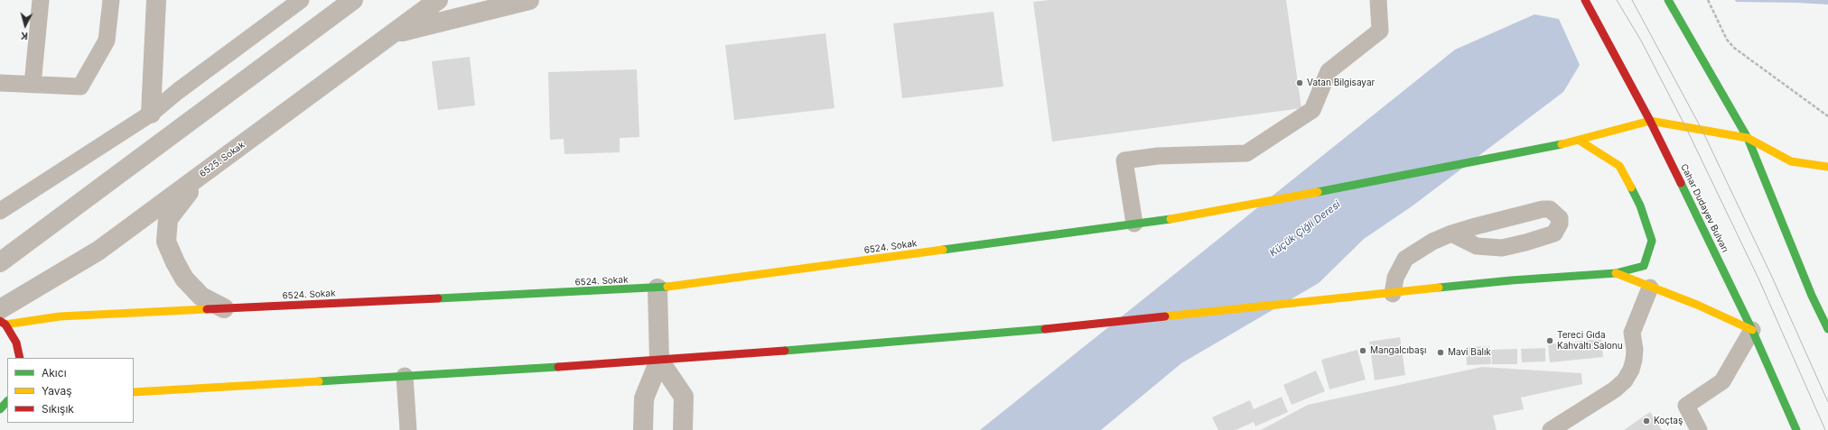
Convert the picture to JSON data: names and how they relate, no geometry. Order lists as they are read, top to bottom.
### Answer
{
  "streets": {
    "street": ["6525. Sokak", "Cahar Dudayev Bulvarı", "6524. Sokak"]
  },
  "crossings": [
    ["6525. Sokak", "6524. Sokak"],
    ["Cahar Dudayev Bulvarı", "6524. Sokak"]
  ],
  "water": ["Küçük Çiğli Deresi"],
  "places": [
    "Vatan Bilgisayar",
    "Tereci Gıda Kahvaltı Salonu",
    "Mangalcıbaşı",
    "Mavi Balık",
    "Koçtaş"
  ],
  "legend": ["Akıcı", "Yavaş", "Sıkışık"],
  "north": "bottom"
}
